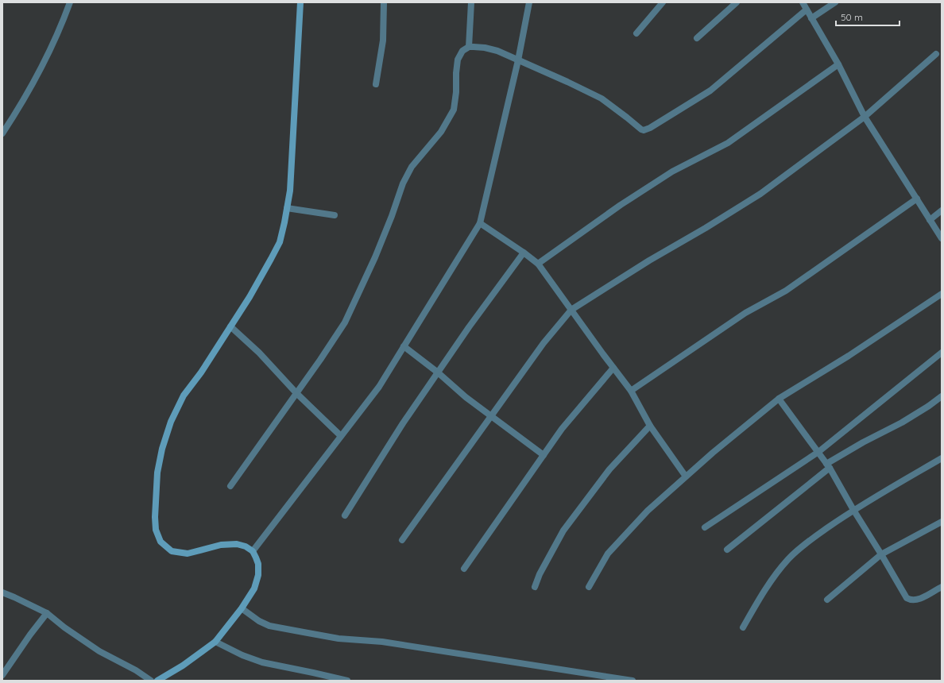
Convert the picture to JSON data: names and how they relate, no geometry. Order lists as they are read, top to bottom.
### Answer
{
  "scale_bar": "50 m"
}
